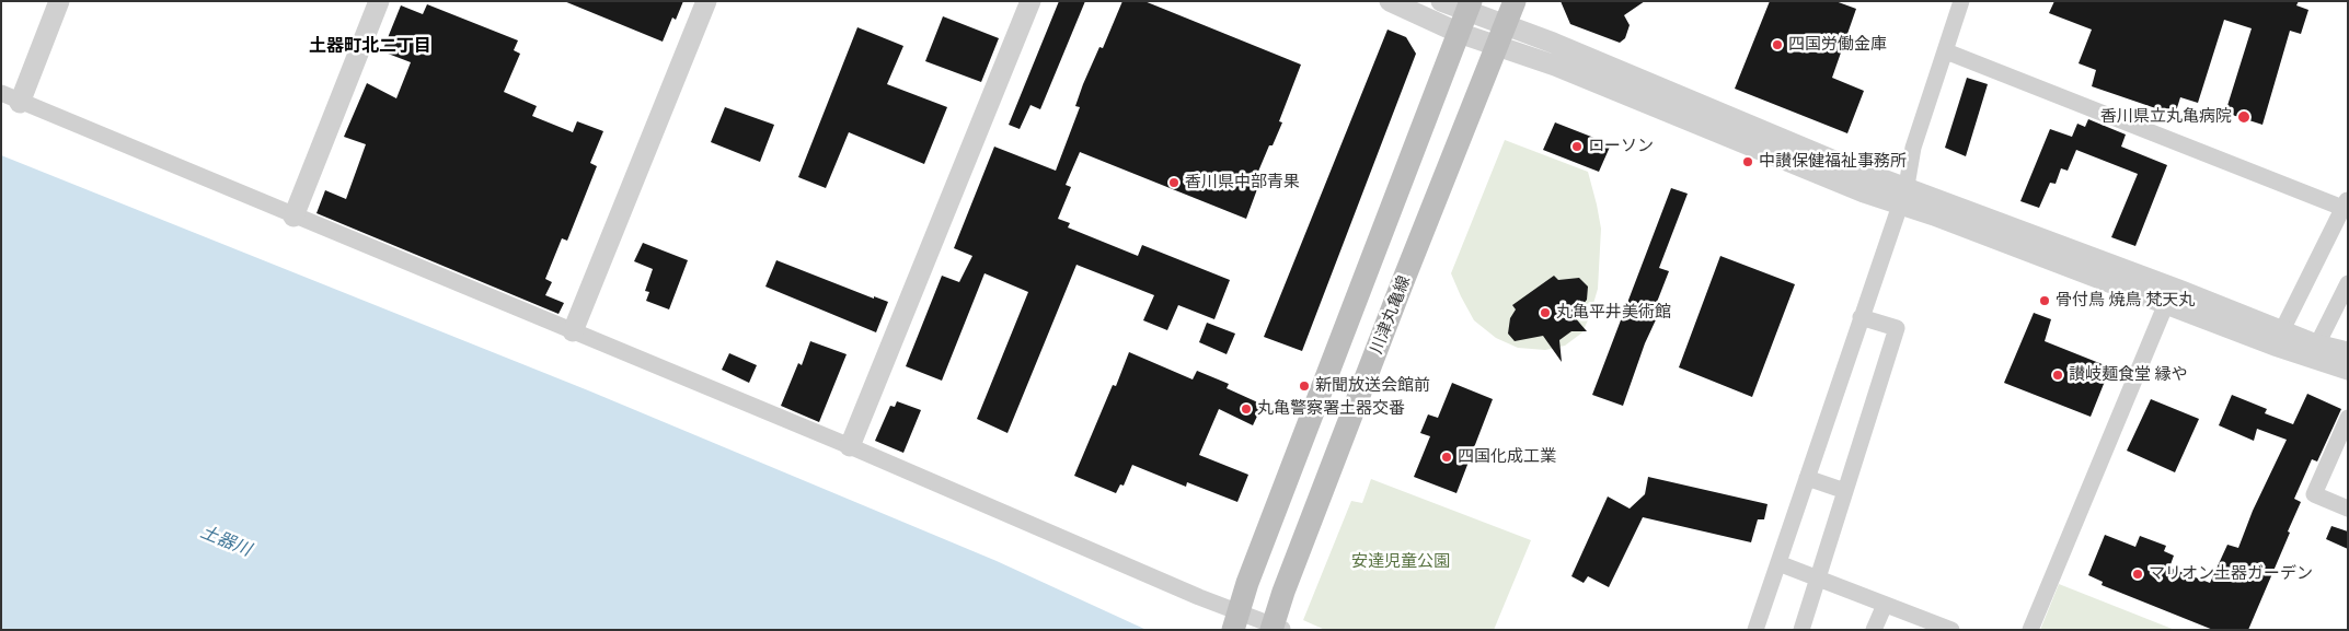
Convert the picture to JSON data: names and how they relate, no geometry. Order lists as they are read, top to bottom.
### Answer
{
  "streets": {
    "main road": ["川津丸亀線"]
  },
  "districts": ["土器町北二丁目"],
  "water": ["土器川"],
  "parks": ["安達児童公園"],
  "places": [
    "四国労働金庫",
    "香川県立丸亀病院",
    "ローソン",
    "中讃保健福祉事務所",
    "香川県中部青果",
    "骨付鳥 焼鳥 梵天丸",
    "丸亀平井美術館",
    "讃岐麺食堂 縁や",
    "新聞放送会館前",
    "丸亀警察署土器交番",
    "四国化成工業",
    "マリオン土器ガーデン"
  ]
}
